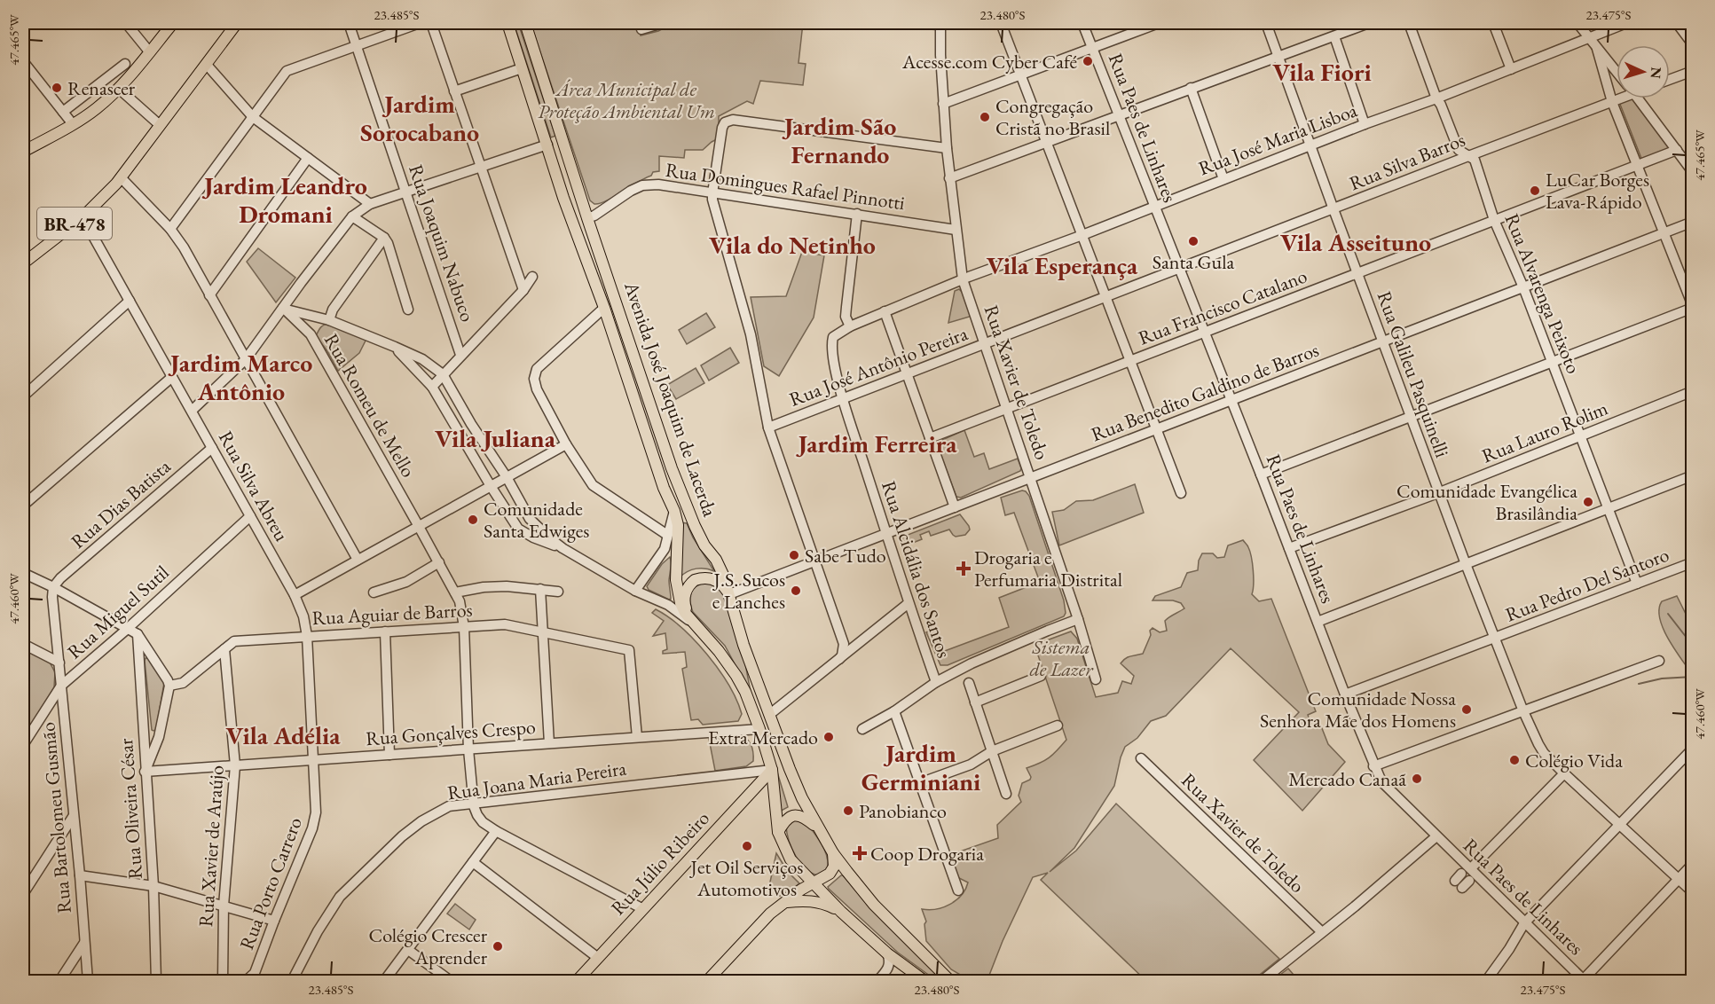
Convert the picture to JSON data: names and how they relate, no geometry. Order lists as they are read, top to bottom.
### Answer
{
  "streets": {
    "main road": ["BR-478", "Avenida José Joaquim de Lacerda", "Rua Júlio Ribeiro"],
    "street": [
      "Rua Paes de Linhares",
      "Rua José Maria Lisboa",
      "Rua Silva Barros",
      "Rua Domingues Rafael Pinnotti",
      "Rua Joaquim Nabuco",
      "Rua Alvarenga Peixoto",
      "Rua Francisco Catalano",
      "Rua José Antônio Pereira",
      "Rua Galileu Pasquinelli",
      "Rua Xavier de Toledo",
      "Rua Benedito Galdino de Barros",
      "Rua Romeu de Mello",
      "Rua Lauro Rolim",
      "Rua Silva Abreu",
      "Rua Dias Batista",
      "Rua Alcidália dos Santos",
      "Rua Pedro Del Santoro",
      "Rua Miguel Sutil",
      "Rua Aguiar de Barros",
      "Rua Gonçalves Crespo",
      "Rua Joana Maria Pereira",
      "Rua Oliveira César",
      "Rua Bartolomeu Gusmão",
      "Rua Xavier de Araújo",
      "Rua Porto Carrero"
    ]
  },
  "crossings": [
    ["Rua Paes de Linhares", "Rua José Maria Lisboa"],
    ["Rua Paes de Linhares", "Rua Silva Barros"],
    ["Rua Paes de Linhares", "Rua Francisco Catalano"],
    ["Rua Paes de Linhares", "Rua José Antônio Pereira"],
    ["Rua Paes de Linhares", "Rua Benedito Galdino de Barros"],
    ["Rua Paes de Linhares", "Rua Lauro Rolim"],
    ["Rua Paes de Linhares", "Rua Pedro Del Santoro"],
    ["Rua José Maria Lisboa", "Rua Alvarenga Peixoto"],
    ["Rua José Maria Lisboa", "Rua Galileu Pasquinelli"],
    ["Rua José Maria Lisboa", "Rua Xavier de Toledo"],
    ["Rua José Maria Lisboa", "Rua Alcidália dos Santos"],
    ["Rua Silva Barros", "Rua Alvarenga Peixoto"],
    ["Rua Silva Barros", "Rua José Antônio Pereira"],
    ["Rua Silva Barros", "Rua Galileu Pasquinelli"],
    ["Rua Domingues Rafael Pinnotti", "Rua Xavier de Toledo"],
    ["Rua Domingues Rafael Pinnotti", "Avenida José Joaquim de Lacerda"],
    ["BR-478", "Rua Silva Abreu"],
    ["Rua Alvarenga Peixoto", "Rua Francisco Catalano"],
    ["Rua Alvarenga Peixoto", "Rua Benedito Galdino de Barros"],
    ["Rua Alvarenga Peixoto", "Rua Lauro Rolim"],
    ["Rua Alvarenga Peixoto", "Rua Pedro Del Santoro"],
    ["Rua Francisco Catalano", "Rua Galileu Pasquinelli"],
    ["Rua Francisco Catalano", "Rua Xavier de Toledo"],
    ["Rua José Antônio Pereira", "Rua Xavier de Toledo"],
    ["Rua José Antônio Pereira", "Rua Alcidália dos Santos"],
    ["Rua Galileu Pasquinelli", "Rua Benedito Galdino de Barros"],
    ["Rua Galileu Pasquinelli", "Rua Lauro Rolim"],
    ["Rua Galileu Pasquinelli", "Rua Pedro Del Santoro"],
    ["Rua Xavier de Toledo", "Rua Benedito Galdino de Barros"],
    ["Rua Benedito Galdino de Barros", "Avenida José Joaquim de Lacerda"],
    ["Rua Benedito Galdino de Barros", "Rua Alcidália dos Santos"],
    ["Avenida José Joaquim de Lacerda", "Rua Gonçalves Crespo"],
    ["Avenida José Joaquim de Lacerda", "Rua Joana Maria Pereira"],
    ["Avenida José Joaquim de Lacerda", "Rua Júlio Ribeiro"],
    ["Rua Romeu de Mello", "Rua Aguiar de Barros"],
    ["Rua Romeu de Mello", "Rua Gonçalves Crespo"],
    ["Rua Romeu de Mello", "Rua Joana Maria Pereira"],
    ["Rua Silva Abreu", "Rua Dias Batista"],
    ["Rua Silva Abreu", "Rua Miguel Sutil"],
    ["Rua Silva Abreu", "Rua Aguiar de Barros"],
    ["Rua Silva Abreu", "Rua Porto Carrero"],
    ["Rua Dias Batista", "Rua Bartolomeu Gusmão"],
    ["Rua Miguel Sutil", "Rua Bartolomeu Gusmão"],
    ["Rua Aguiar de Barros", "Rua Gonçalves Crespo"],
    ["Rua Aguiar de Barros", "Rua Xavier de Araújo"],
    ["Rua Aguiar de Barros", "Rua Porto Carrero"],
    ["Rua Gonçalves Crespo", "Rua Oliveira César"],
    ["Rua Gonçalves Crespo", "Rua Xavier de Araújo"],
    ["Rua Gonçalves Crespo", "Rua Porto Carrero"],
    ["Rua Joana Maria Pereira", "Rua Júlio Ribeiro"]
  ],
  "districts": [
    "Vila Fiori",
    "Jardim Sorocabano",
    "Jardim São Fernando",
    "Jardim Leandro Dromani",
    "Vila Asseituno",
    "Vila do Netinho",
    "Vila Esperança",
    "Jardim Marco Antônio",
    "Vila Juliana",
    "Jardim Ferreira",
    "Vila Adélia",
    "Jardim Germiniani"
  ],
  "parks": ["Área Municipal de Proteção Ambiental Um", "Sistema de Lazer"],
  "places": {
    "other": [
      "Acesse.com Cyber Café",
      "Renascer",
      "Congregação Cristã no Brasil",
      "LuCar Borges Lava-Rápido",
      "Santa Gula",
      "Comunidade Evangélica Brasilândia",
      "Comunidade Santa Edwiges",
      "Sabe Tudo",
      "J.S. Sucos e Lanches",
      "Comunidade Nossa Senhora Mãe dos Homens",
      "Extra Mercado",
      "Colégio Vida",
      "Mercado Canaã",
      "Panobianco",
      "Jet Oil Serviços Automotivos",
      "Colégio Crescer Aprender"
    ],
    "health": ["Drogaria e Perfumaria Distrital", "Coop Drogaria"]
  },
  "north": "right",
  "coordinates": [
    "23.485°S",
    "23.480°S",
    "23.475°S",
    "47.465°W",
    "47.460°W"
  ]
}
